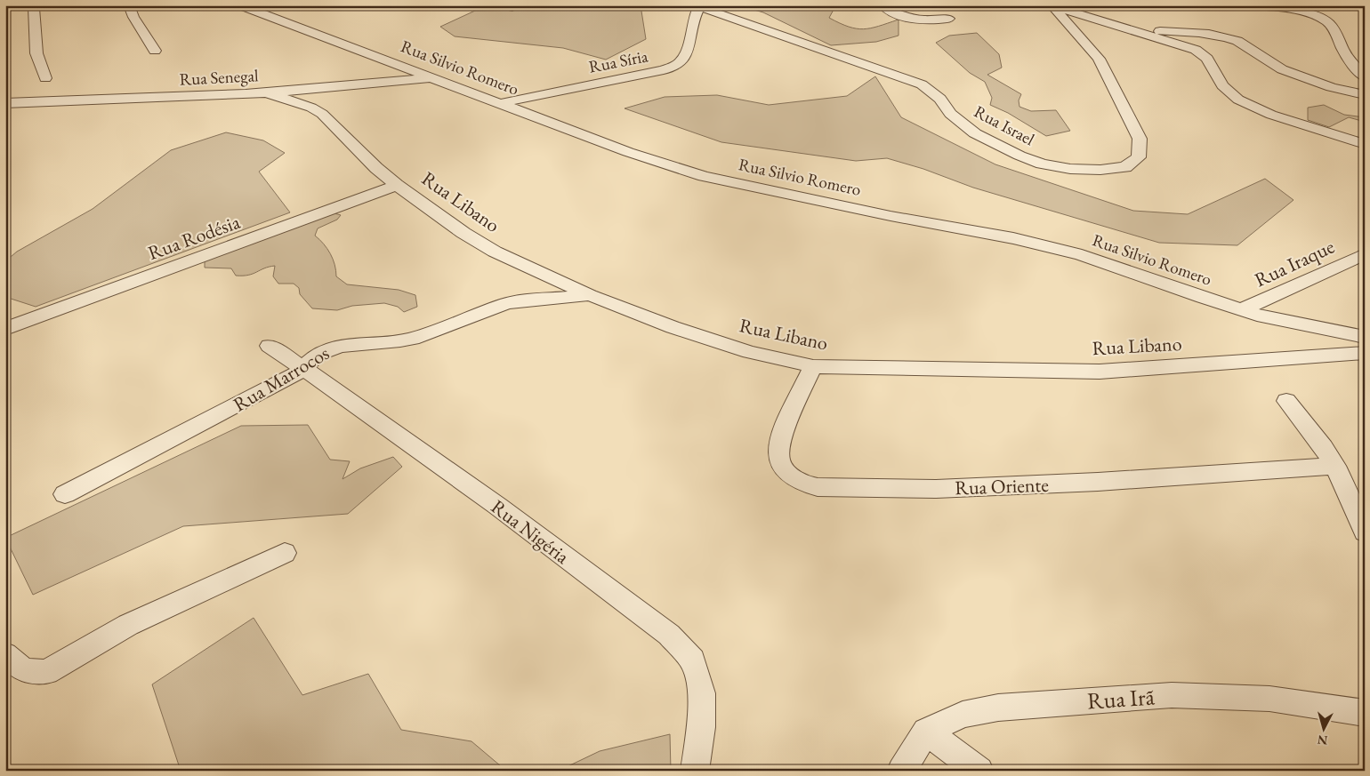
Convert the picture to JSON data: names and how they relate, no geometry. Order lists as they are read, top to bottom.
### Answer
{
  "streets": {
    "street": [
      "Rua Síria",
      "Rua Silvio Romero",
      "Rua Senegal",
      "Rua Israel",
      "Rua Libano",
      "Rua Rodésia",
      "Rua Iraque",
      "Rua Marrocos",
      "Rua Oriente",
      "Rua Nigéria",
      "Rua Irã"
    ]
  },
  "crossings": [
    ["Rua Síria", "Rua Silvio Romero"],
    ["Rua Síria", "Rua Israel"],
    ["Rua Silvio Romero", "Rua Senegal"],
    ["Rua Silvio Romero", "Rua Iraque"],
    ["Rua Senegal", "Rua Libano"],
    ["Rua Libano", "Rua Rodésia"],
    ["Rua Libano", "Rua Marrocos"],
    ["Rua Libano", "Rua Oriente"],
    ["Rua Marrocos", "Rua Nigéria"]
  ],
  "north": "bottom"
}
